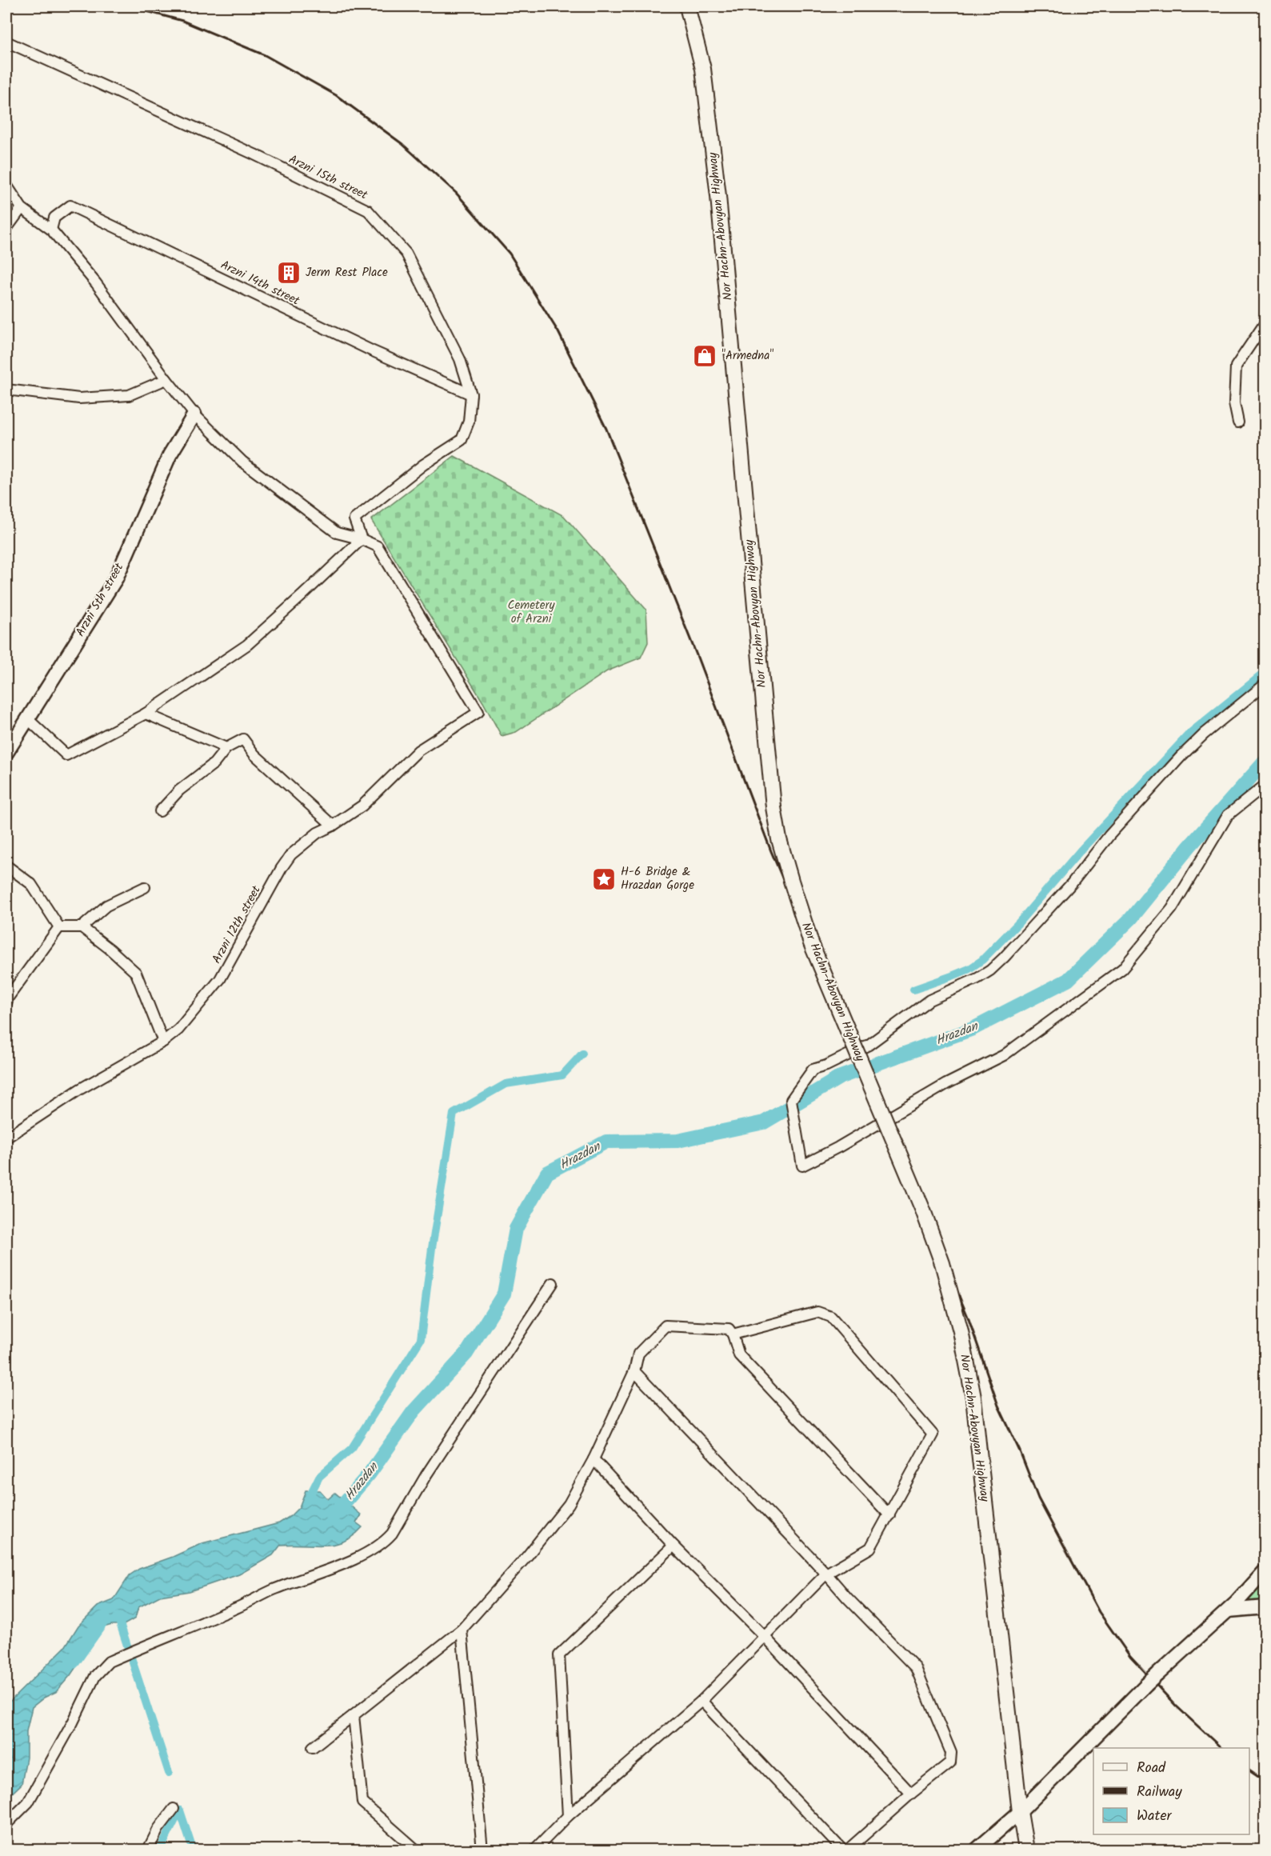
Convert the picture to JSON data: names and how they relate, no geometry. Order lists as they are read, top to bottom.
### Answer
{
  "streets": {
    "main road": ["Nor Hachn-Abovyan Highway"],
    "street": [
      "Arzni 15th street",
      "Arzni 14th street",
      "Arzni 5th street",
      "Arzni 12th street"
    ]
  },
  "crossings": [
    ["Arzni 15th street", "Arzni 14th street"],
    ["Arzni 15th street", "Arzni 12th street"]
  ],
  "water": ["Hrazdan"],
  "parks": ["Cemetery of Arzni"],
  "places": {
    "building": ["Jerm Rest Place"],
    "shop": ["\"Armedna\""],
    "place": ["H-6 Bridge & Hrazdan Gorge"]
  },
  "legend": ["Road", "Railway", "Water"]
}
